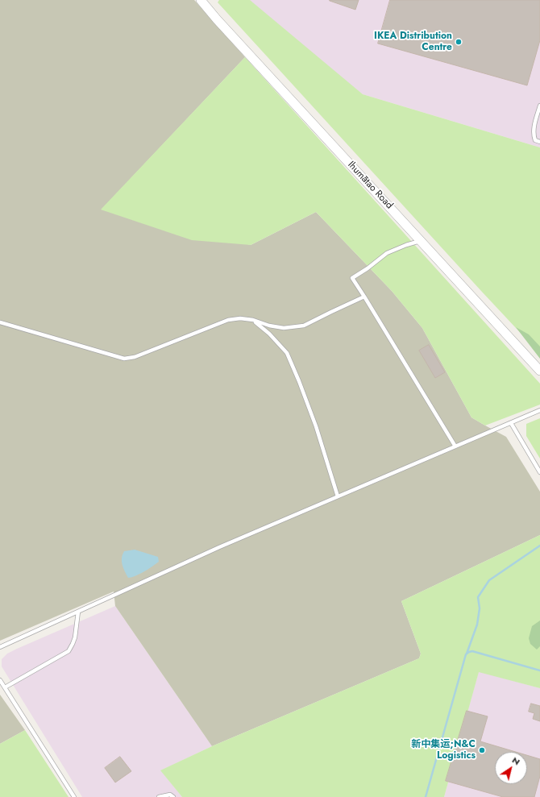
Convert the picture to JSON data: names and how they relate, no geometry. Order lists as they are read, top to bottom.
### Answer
{
  "streets": {
    "street": ["Ihumātao Road"]
  },
  "places": ["IKEA Distribution Centre", "新中集运;N&C Logistics"],
  "north": "top right"
}
